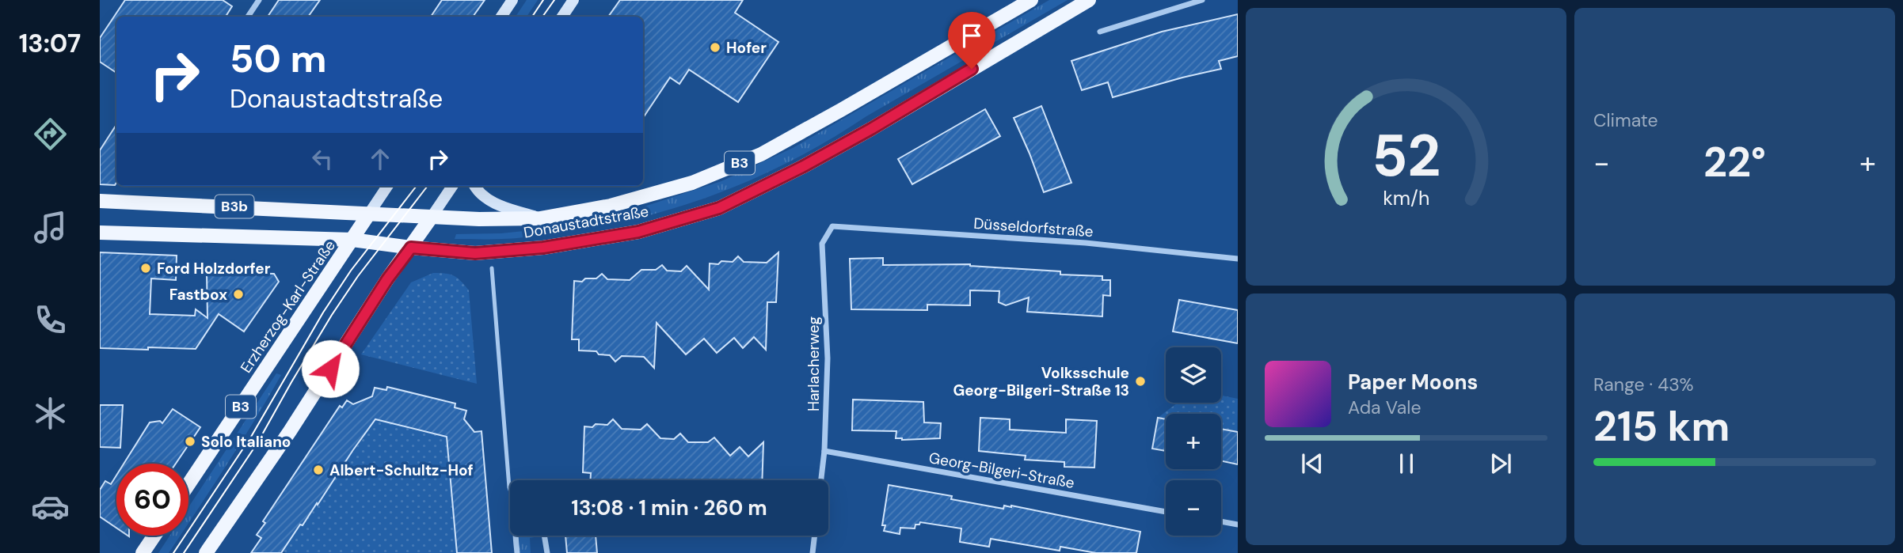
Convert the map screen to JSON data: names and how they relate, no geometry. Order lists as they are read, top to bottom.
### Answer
{
  "streets": {
    "main road": [
      "B3",
      "B3b",
      "Donaustadtstraße",
      "Erzherzog-Karl-Straße"
    ],
    "street": ["Düsseldorfstraße", "Harlacherweg", "Georg-Bilgeri-Straße"]
  },
  "crossings": [
    ["Donaustadtstraße", "Erzherzog-Karl-Straße"],
    ["Düsseldorfstraße", "Harlacherweg"],
    ["Harlacherweg", "Georg-Bilgeri-Straße"]
  ],
  "places": [
    "Hofer",
    "Ford Holzdorfer",
    "Fastbox",
    "Volksschule Georg-Bilgeri-Straße 13",
    "Solo Italiano",
    "Albert-Schultz-Hof"
  ],
  "page": {
    "tabs": "13:07",
    "tile": [
      "Climate",
      ["Range · 43%", "215 km"]
    ],
    "turn": ["50 m", "Donaustadtstraße"],
    "heat": ["−", "22°", "+"],
    "map_buttons": ["+", "−"],
    "song": ["Paper Moons", "Ada Vale"],
    "limit": "60",
    "trip": "13:08 · 1 min · 260 m",
    "gauge": ["52", "km/h"]
  }
}
